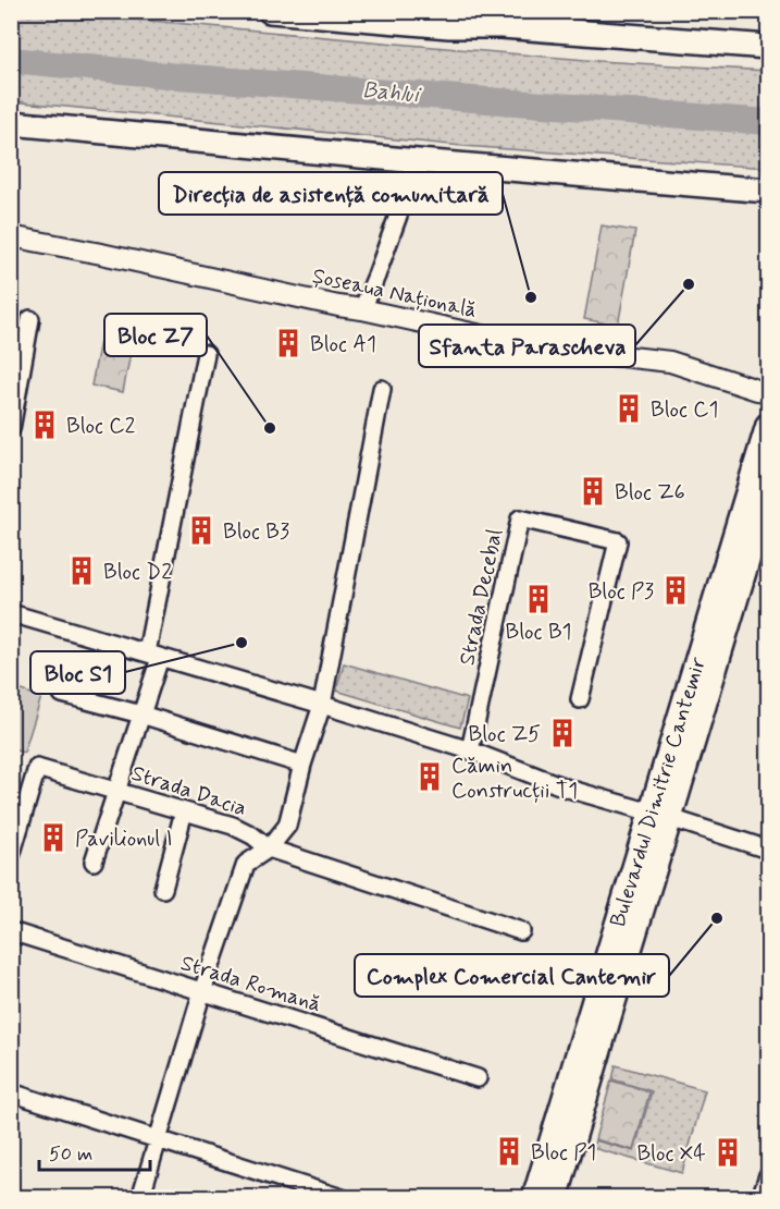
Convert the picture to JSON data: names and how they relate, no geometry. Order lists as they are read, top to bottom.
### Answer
{
  "streets": {
    "main road": ["Bulevardul Dimitrie Cantemir"],
    "street": [
      "Șoseaua Națională",
      "Strada Decebal",
      "Strada Dacia",
      "Strada Romană"
    ]
  },
  "water": ["Bahlui"],
  "places": {
    "other": [
      "Sfanta Parascheva",
      "Direcția de asistență comunitară",
      "Bloc Z7",
      "Bloc S1",
      "Complex Comercial Cantemir"
    ],
    "building": [
      "Bloc A1",
      "Bloc C1",
      "Bloc C2",
      "Bloc Z6",
      "Bloc B3",
      "Bloc D2",
      "Bloc P3",
      "Bloc B1",
      "Bloc Z5",
      "Cămin Construcții T1",
      "Pavilionul I",
      "Bloc P1",
      "Bloc X4"
    ]
  },
  "scale_bar": "50 m"
}
